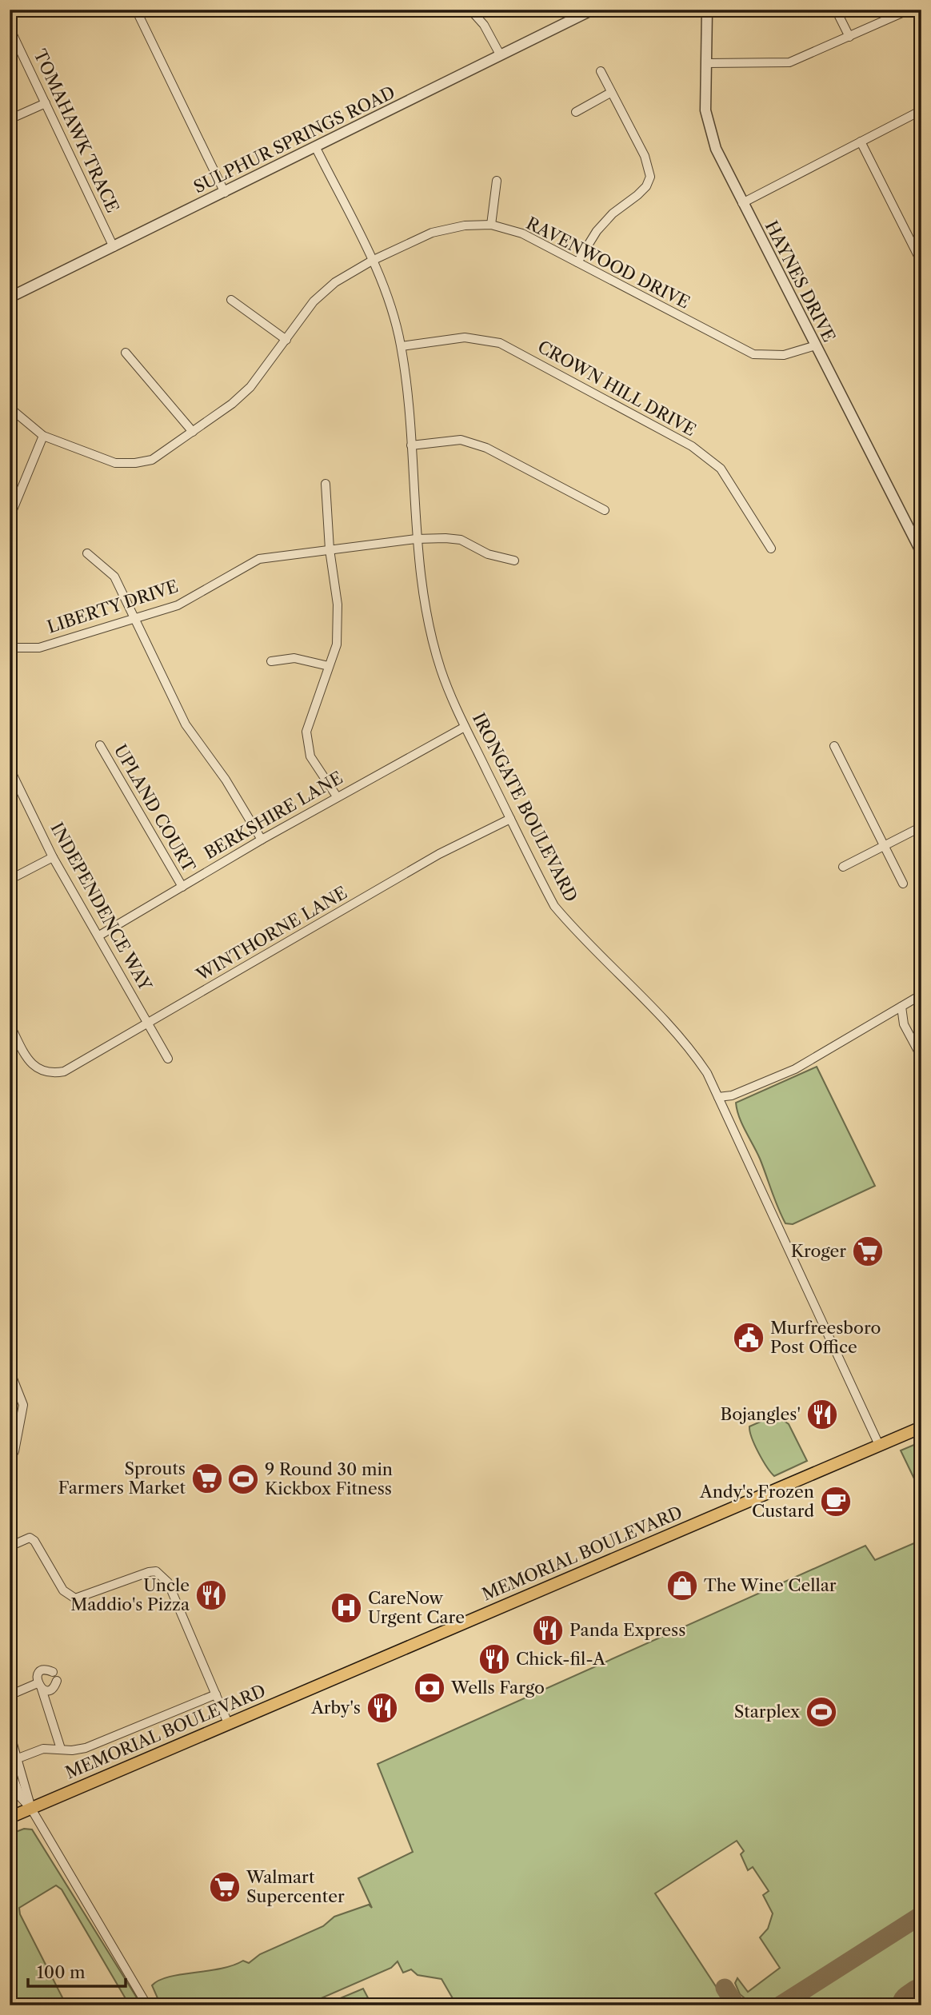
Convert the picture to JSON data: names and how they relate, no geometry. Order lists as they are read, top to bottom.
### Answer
{
  "streets": {
    "main road": ["MEMORIAL BOULEVARD"],
    "street": [
      "TOMAHAWK TRACE",
      "SULPHUR SPRINGS ROAD",
      "RAVENWOOD DRIVE",
      "HAYNES DRIVE",
      "CROWN HILL DRIVE",
      "LIBERTY DRIVE",
      "IRONGATE BOULEVARD",
      "UPLAND COURT",
      "BERKSHIRE LANE",
      "INDEPENDENCE WAY",
      "WINTHORNE LANE"
    ]
  },
  "crossings": [
    ["TOMAHAWK TRACE", "SULPHUR SPRINGS ROAD"],
    ["SULPHUR SPRINGS ROAD", "IRONGATE BOULEVARD"],
    ["RAVENWOOD DRIVE", "HAYNES DRIVE"],
    ["RAVENWOOD DRIVE", "IRONGATE BOULEVARD"],
    ["CROWN HILL DRIVE", "IRONGATE BOULEVARD"],
    ["LIBERTY DRIVE", "IRONGATE BOULEVARD"],
    ["IRONGATE BOULEVARD", "BERKSHIRE LANE"],
    ["IRONGATE BOULEVARD", "WINTHORNE LANE"],
    ["IRONGATE BOULEVARD", "MEMORIAL BOULEVARD"],
    ["UPLAND COURT", "BERKSHIRE LANE"],
    ["BERKSHIRE LANE", "INDEPENDENCE WAY"],
    ["INDEPENDENCE WAY", "WINTHORNE LANE"]
  ],
  "places": {
    "supermarket": ["Kroger", "Sprouts Farmers Market", "Walmart Supercenter"],
    "public building": ["Murfreesboro Post Office"],
    "restaurant": [
      "Bojangles'",
      "Uncle Maddio's Pizza",
      "Panda Express",
      "Chick-fil-A",
      "Arby's"
    ],
    "sports": ["9 Round 30 min Kickbox Fitness", "Starplex"],
    "cafe": ["Andy's Frozen Custard"],
    "shop": ["The Wine Cellar"],
    "hospital": ["CareNow Urgent Care"],
    "bank": ["Wells Fargo"]
  },
  "scale_bar": "100 m"
}
